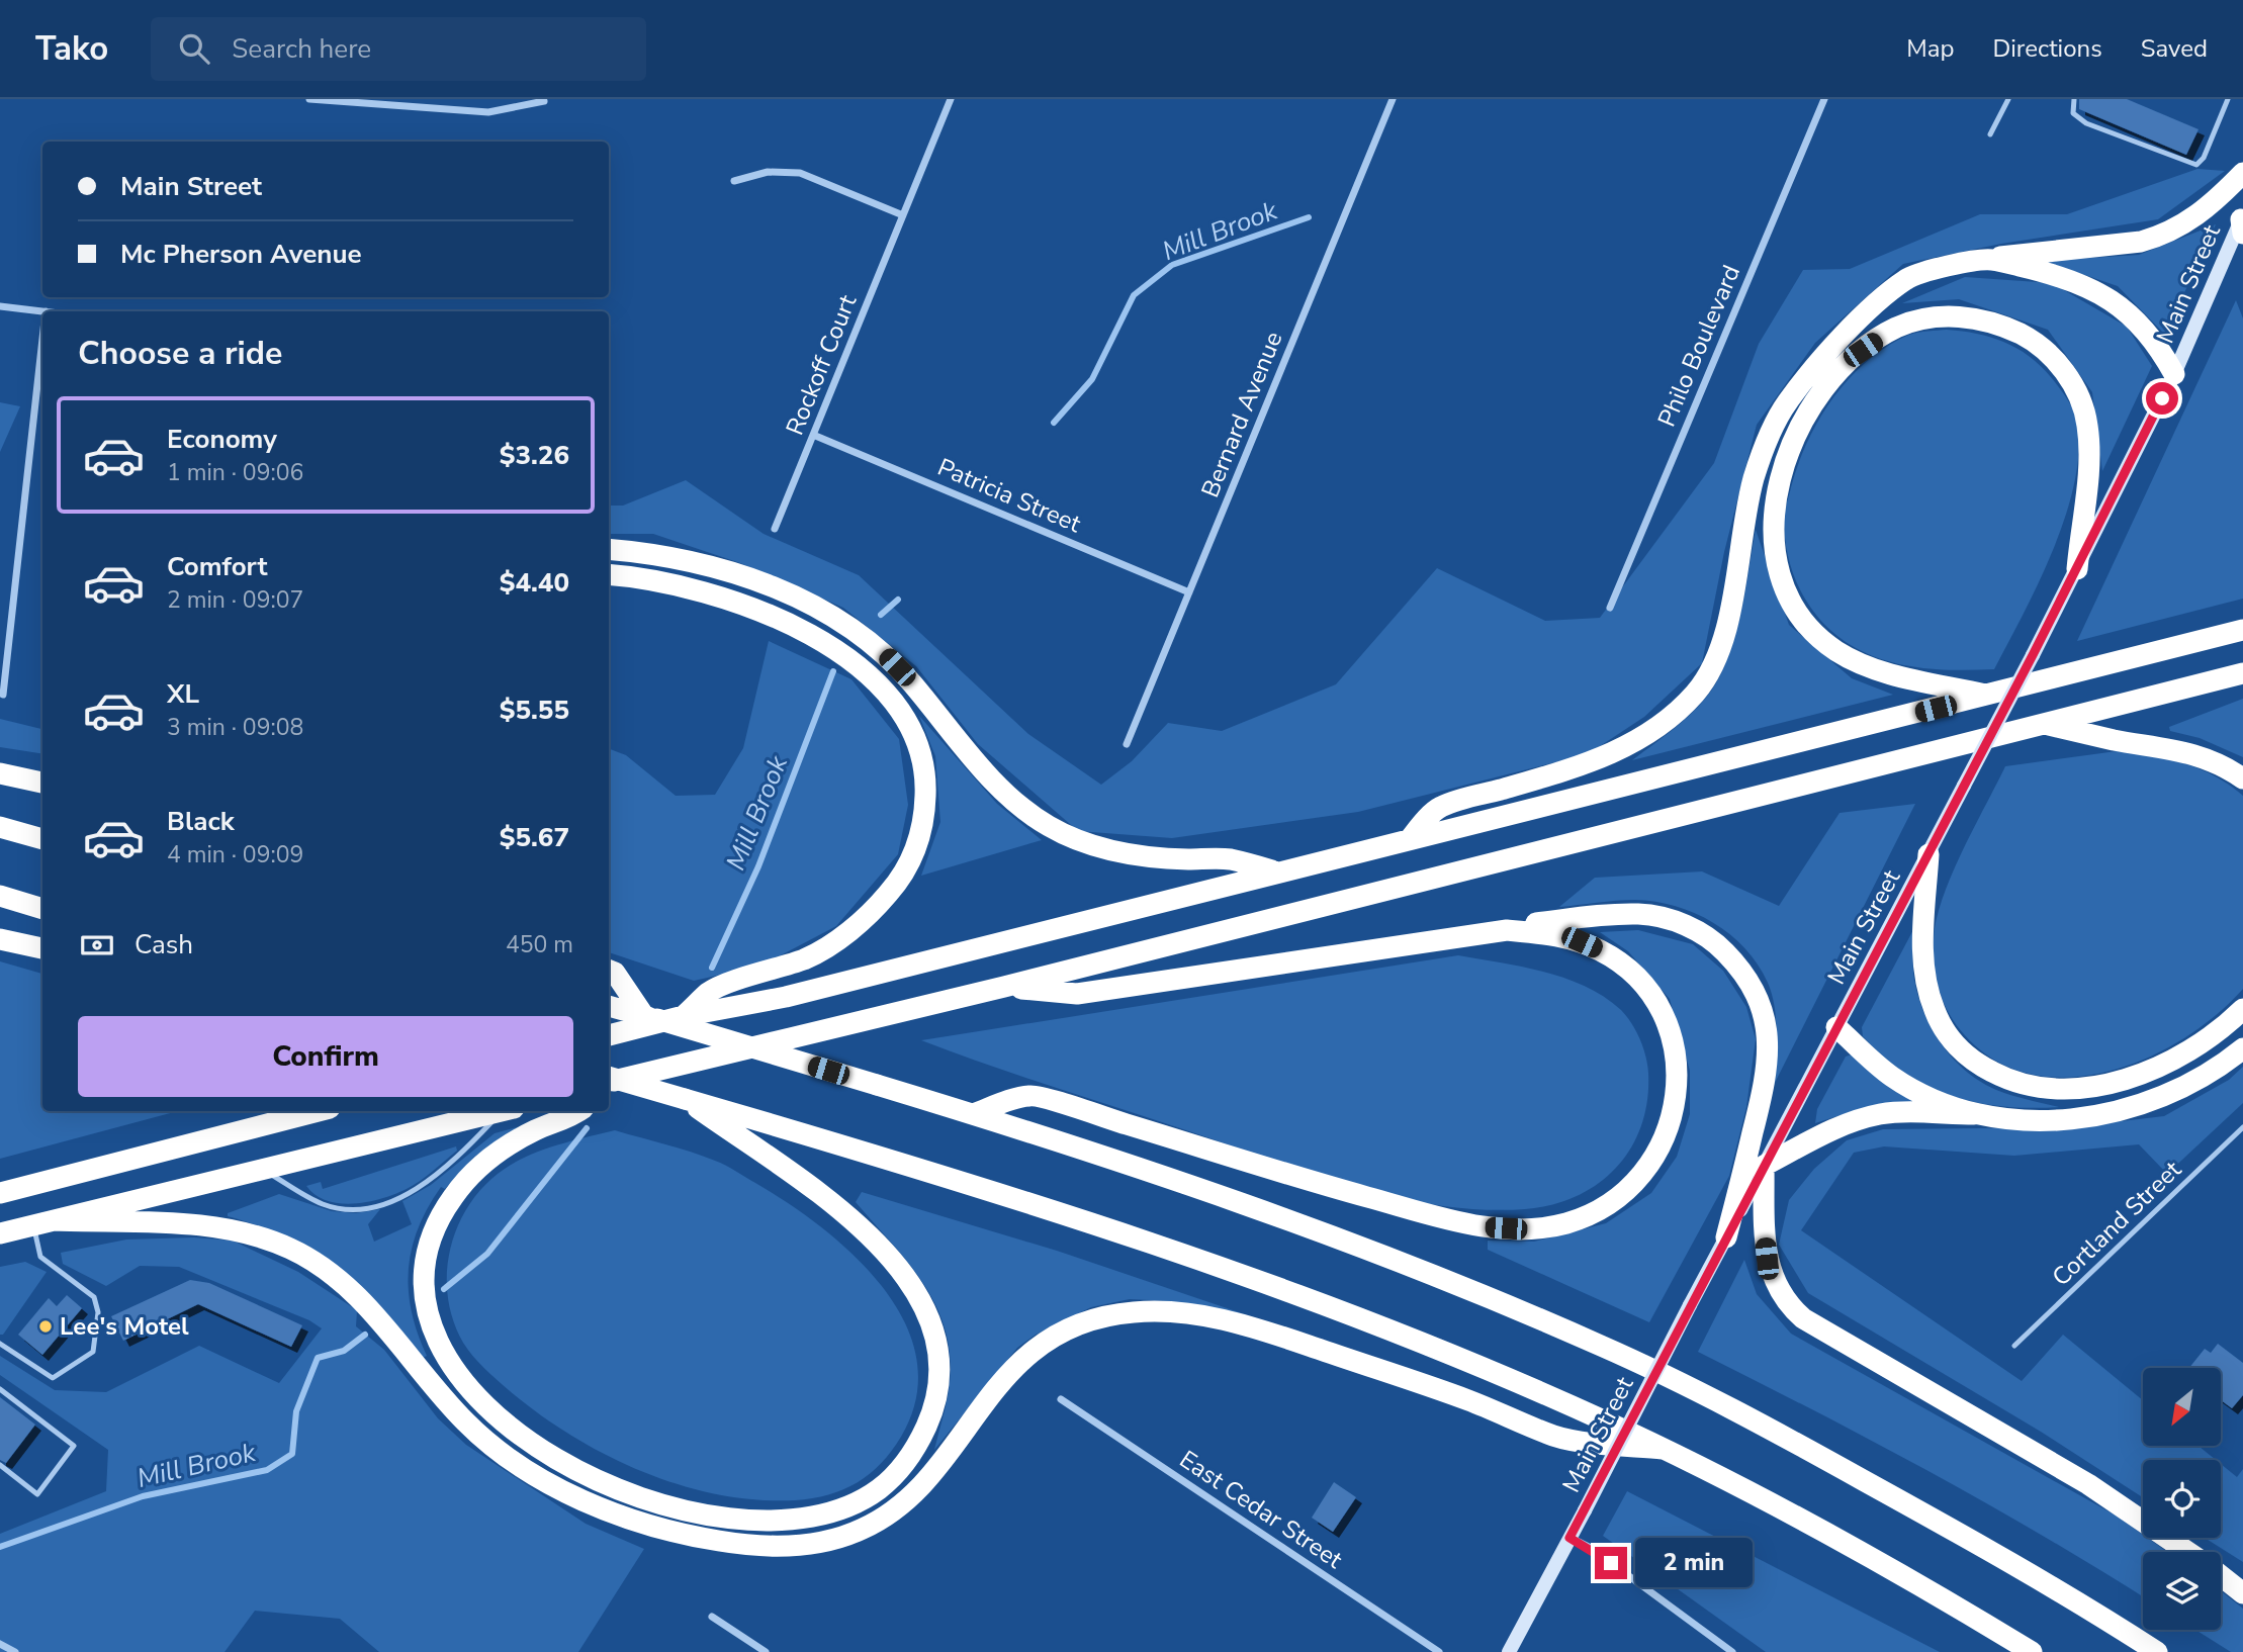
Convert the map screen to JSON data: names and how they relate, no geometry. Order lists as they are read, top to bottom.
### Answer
{
  "streets": {
    "main road": ["Main Street"],
    "street": [
      "Philo Boulevard",
      "Rockoff Court",
      "Bernard Avenue",
      "Patricia Street",
      "East Cedar Street"
    ],
    "lane": ["Cortland Street"]
  },
  "crossings": [
    ["Rockoff Court", "Patricia Street"],
    ["Bernard Avenue", "Patricia Street"]
  ],
  "water": ["Mill Brook"],
  "places": ["Lee's Motel"],
  "north": "bottom left",
  "page": {
    "header": "Tako",
    "search": "Search here",
    "nav": ["Map", "Directions", "Saved"],
    "banner": ["Main Street", "Mc Pherson Avenue"],
    "heading": "Choose a ride",
    "list": [
      {
        "name": "Economy",
        "note": "1 min · 09:06",
        "value": "$3.26"
      },
      {
        "name": "Comfort",
        "note": "2 min · 09:07",
        "value": "$4.40"
      },
      {
        "name": "XL",
        "note": "3 min · 09:08",
        "value": "$5.55"
      },
      {
        "name": "Black",
        "note": "4 min · 09:09",
        "value": "$5.67"
      }
    ],
    "pay": ["Cash", "450 m"],
    "buttons": "Confirm",
    "bubble": "2 min"
  }
}
